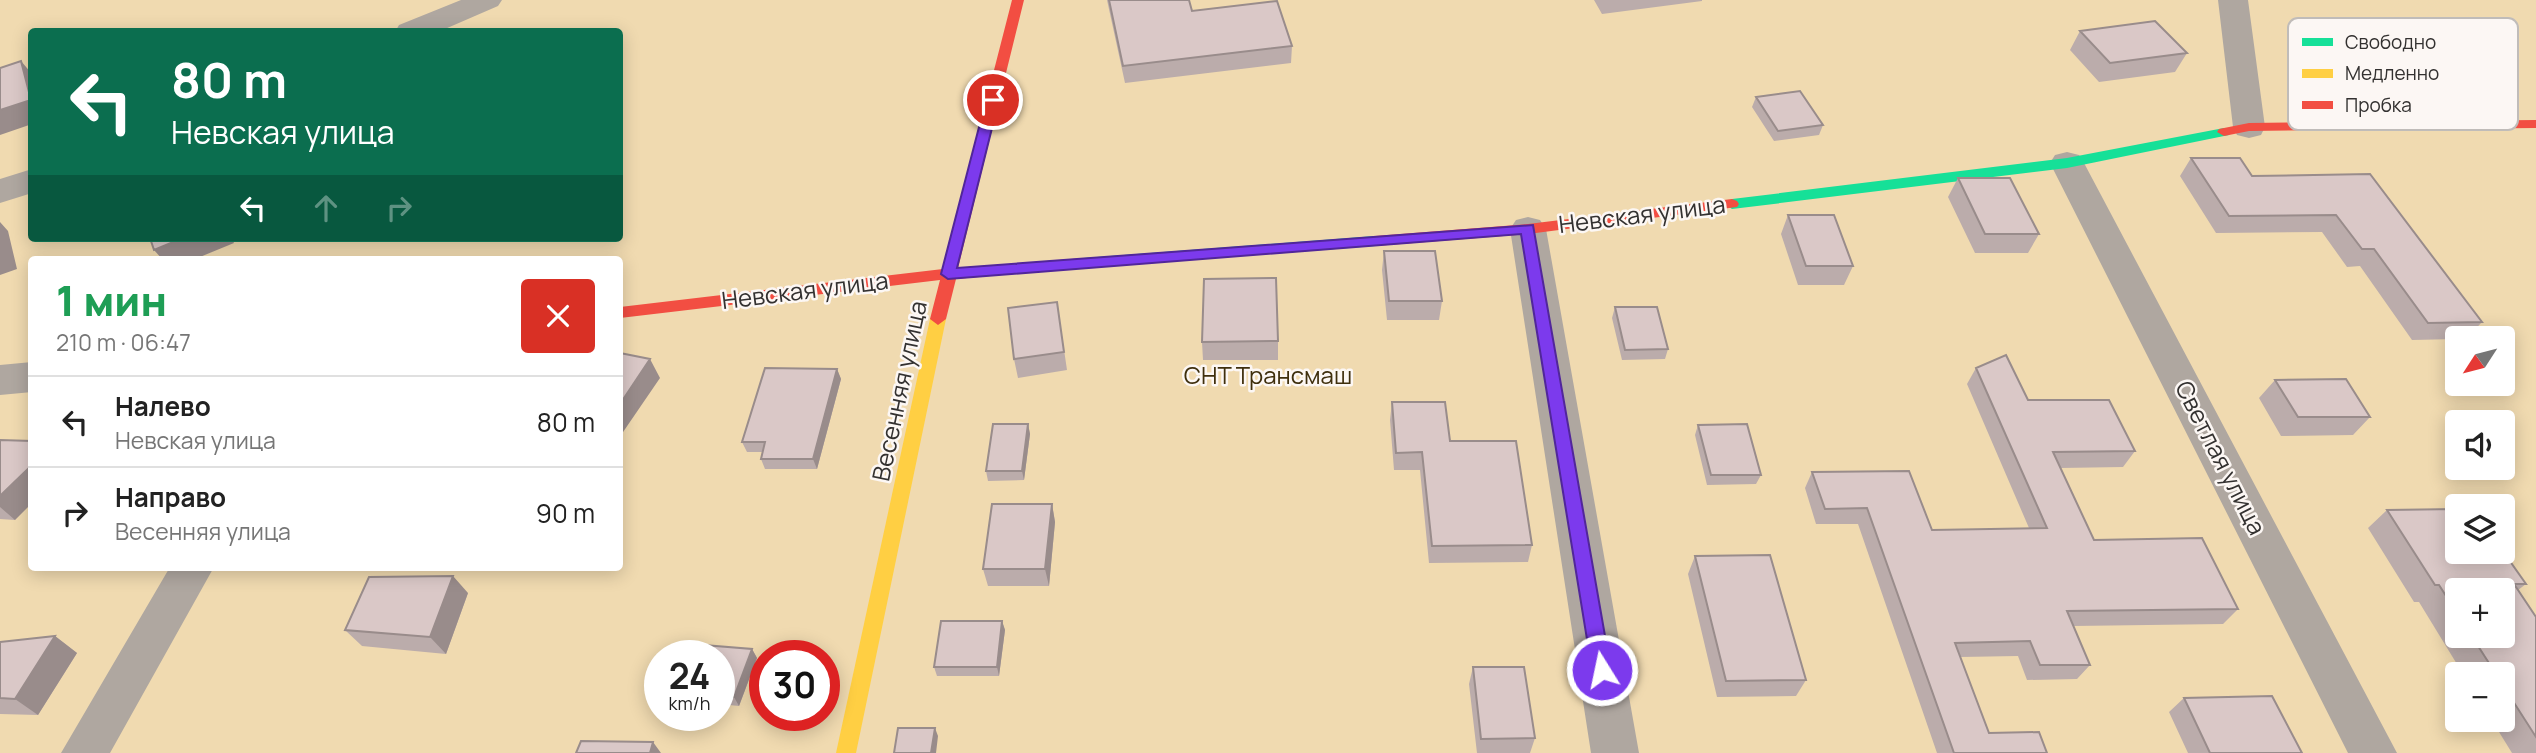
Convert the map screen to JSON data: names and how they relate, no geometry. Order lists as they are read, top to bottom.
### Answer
{
  "streets": {
    "street": ["Невская улица", "Весенняя улица", "Светлая улица"]
  },
  "crossings": [
    ["Невская улица", "Весенняя улица"],
    ["Невская улица", "Светлая улица"]
  ],
  "parks": ["СНТ Трансмаш"],
  "legend": ["Свободно", "Медленно", "Пробка"],
  "north": "bottom left",
  "page": {
    "turn": ["80 m", "Невская улица"],
    "heading": ["1 мин", "210 m · 06:47"],
    "map_buttons": ["+", "−"],
    "list": [
      {
        "name": "Налево",
        "note": "Невская улица",
        "value": "80 m"
      },
      {
        "name": "Направо",
        "note": "Весенняя улица",
        "value": "90 m"
      }
    ],
    "speed": "24 km/h",
    "limit": "30"
  }
}
